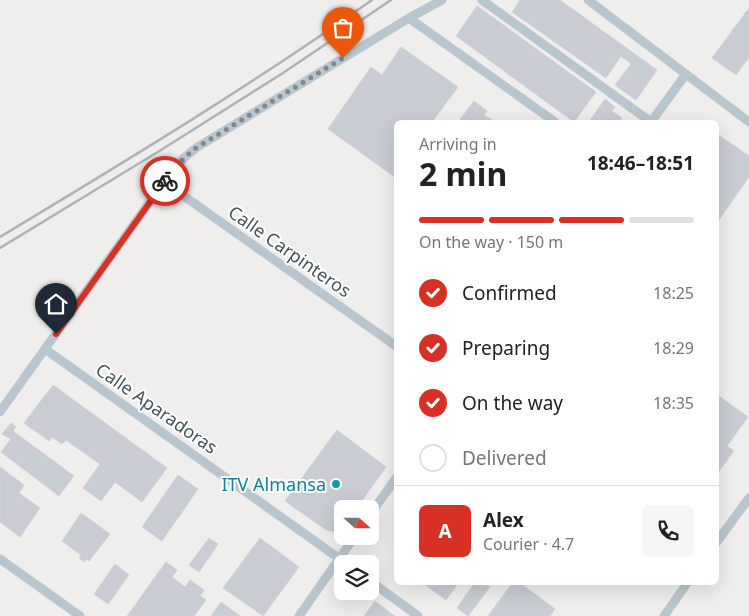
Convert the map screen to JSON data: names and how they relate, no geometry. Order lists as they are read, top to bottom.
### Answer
{
  "streets": {
    "street": ["Calle Carpinteros", "Calle Aparadoras"]
  },
  "places": ["ITV Almansa"],
  "north": "right",
  "page": {
    "heading": ["2 min", "Arriving in", "18:46–18:51"],
    "panel": ["Alex", "Courier · 4.7"],
    "bar": "On the way · 150 m",
    "list": [
      ["Confirmed", "18:25"],
      ["Preparing", "18:29"],
      ["On the way", "18:35"],
      "Delivered"
    ],
    "round": "A"
  }
}
